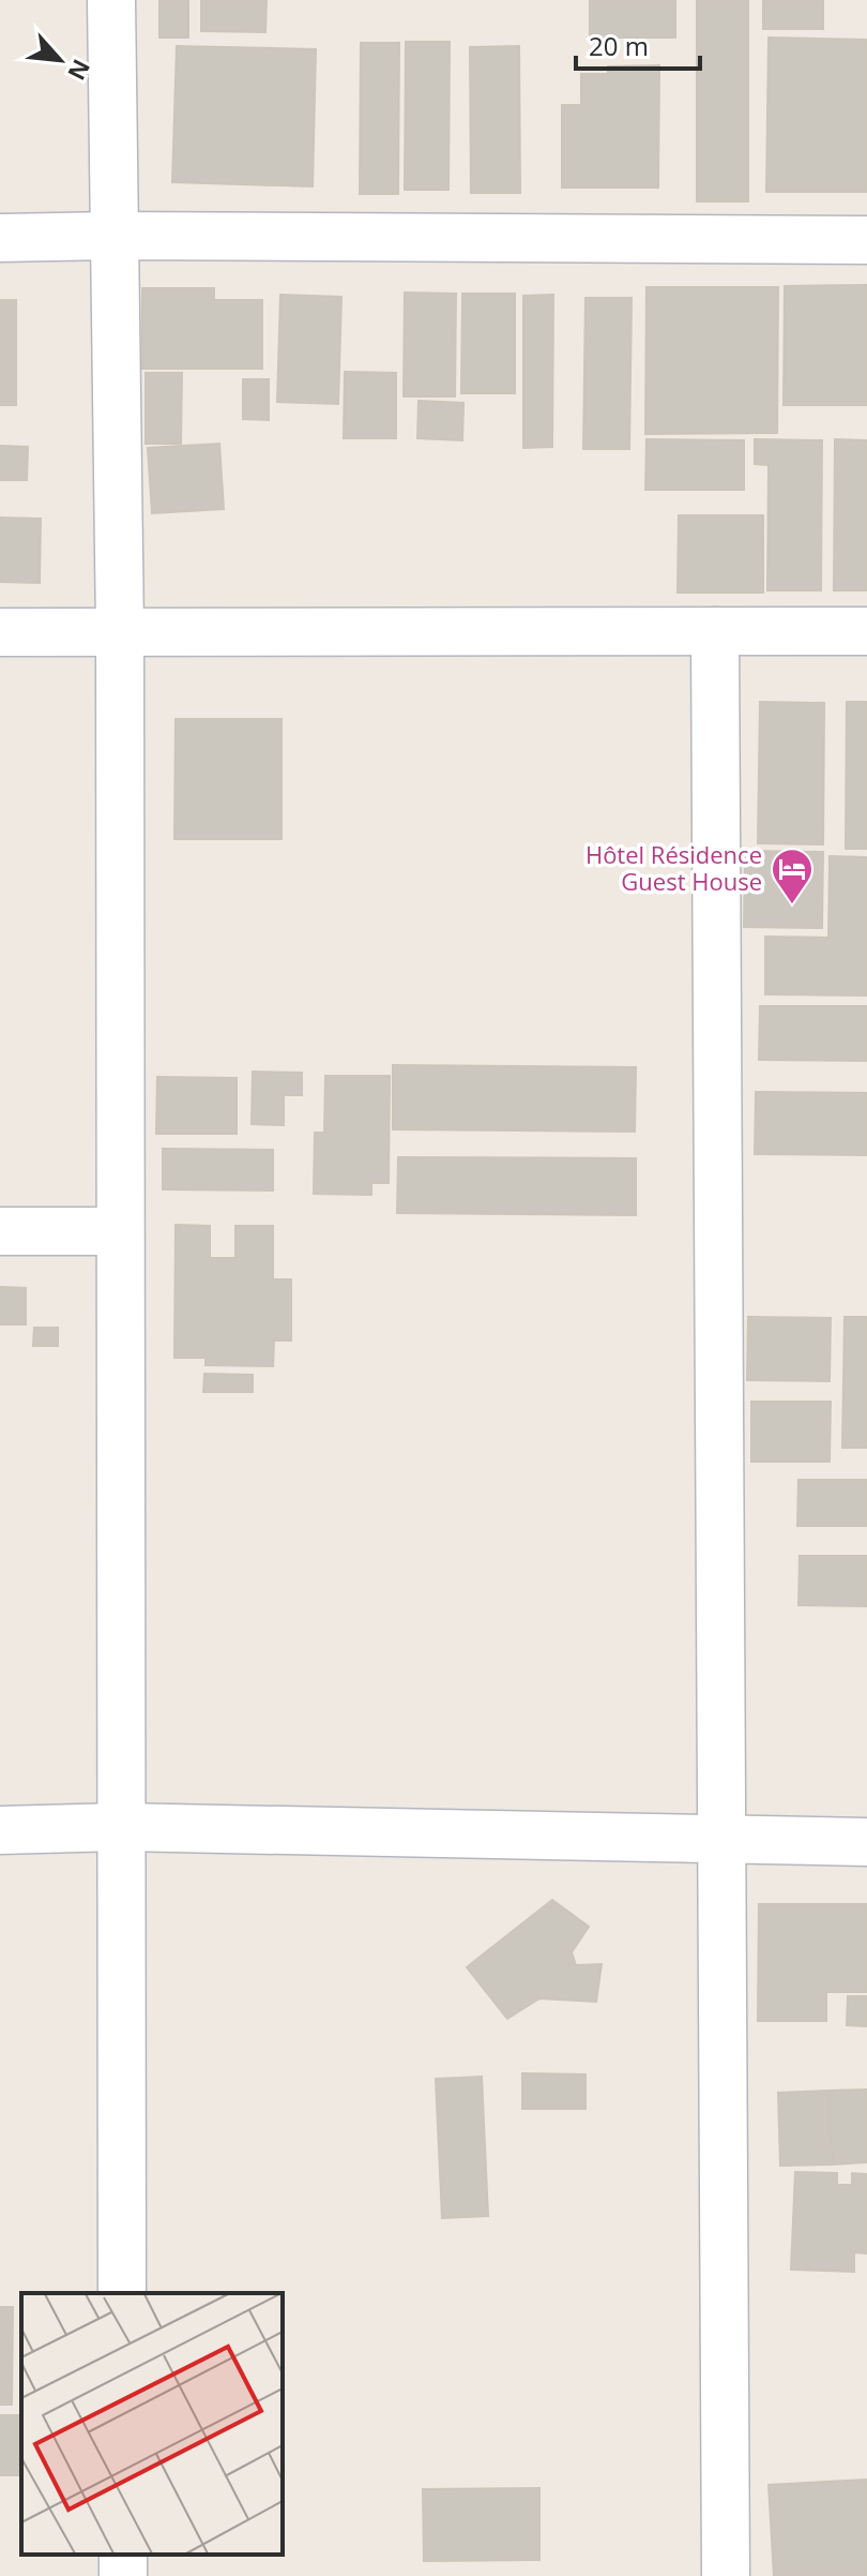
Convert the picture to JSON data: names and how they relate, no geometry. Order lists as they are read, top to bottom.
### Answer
{
  "places": {
    "hotel": ["Hôtel Résidence Guest House"]
  },
  "scale_bar": "20 m",
  "north": "bottom right"
}
